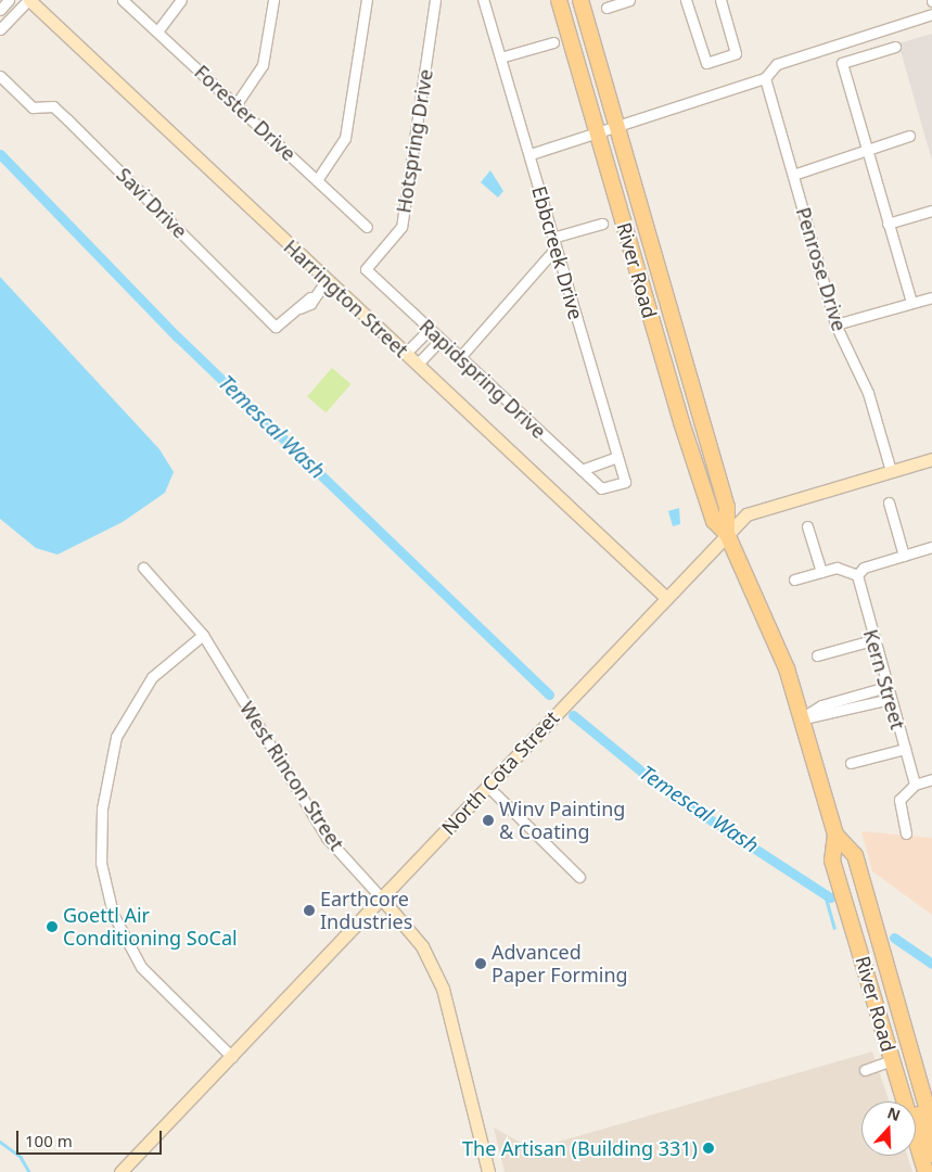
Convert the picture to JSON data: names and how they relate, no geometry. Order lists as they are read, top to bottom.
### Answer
{
  "streets": {
    "main road": ["River Road"],
    "street": [
      "Forester Drive",
      "Hotspring Drive",
      "Savi Drive",
      "Ebbcreek Drive",
      "Penrose Drive",
      "Harrington Street",
      "Rapidspring Drive",
      "Kern Street",
      "North Cota Street",
      "West Rincon Street"
    ]
  },
  "crossings": [
    ["Hotspring Drive", "Rapidspring Drive"],
    ["Savi Drive", "Harrington Street"],
    ["Ebbcreek Drive", "Rapidspring Drive"],
    ["Penrose Drive", "North Cota Street"],
    ["River Road", "North Cota Street"],
    ["Harrington Street", "North Cota Street"],
    ["North Cota Street", "West Rincon Street"]
  ],
  "water": ["Temescal Wash"],
  "places": [
    "Winv Painting & Coating",
    "Earthcore Industries",
    "Goettl Air Conditioning SoCal",
    "Advanced Paper Forming",
    "The Artisan (Building 331)"
  ],
  "scale_bar": "100 m",
  "north": "top"
}
